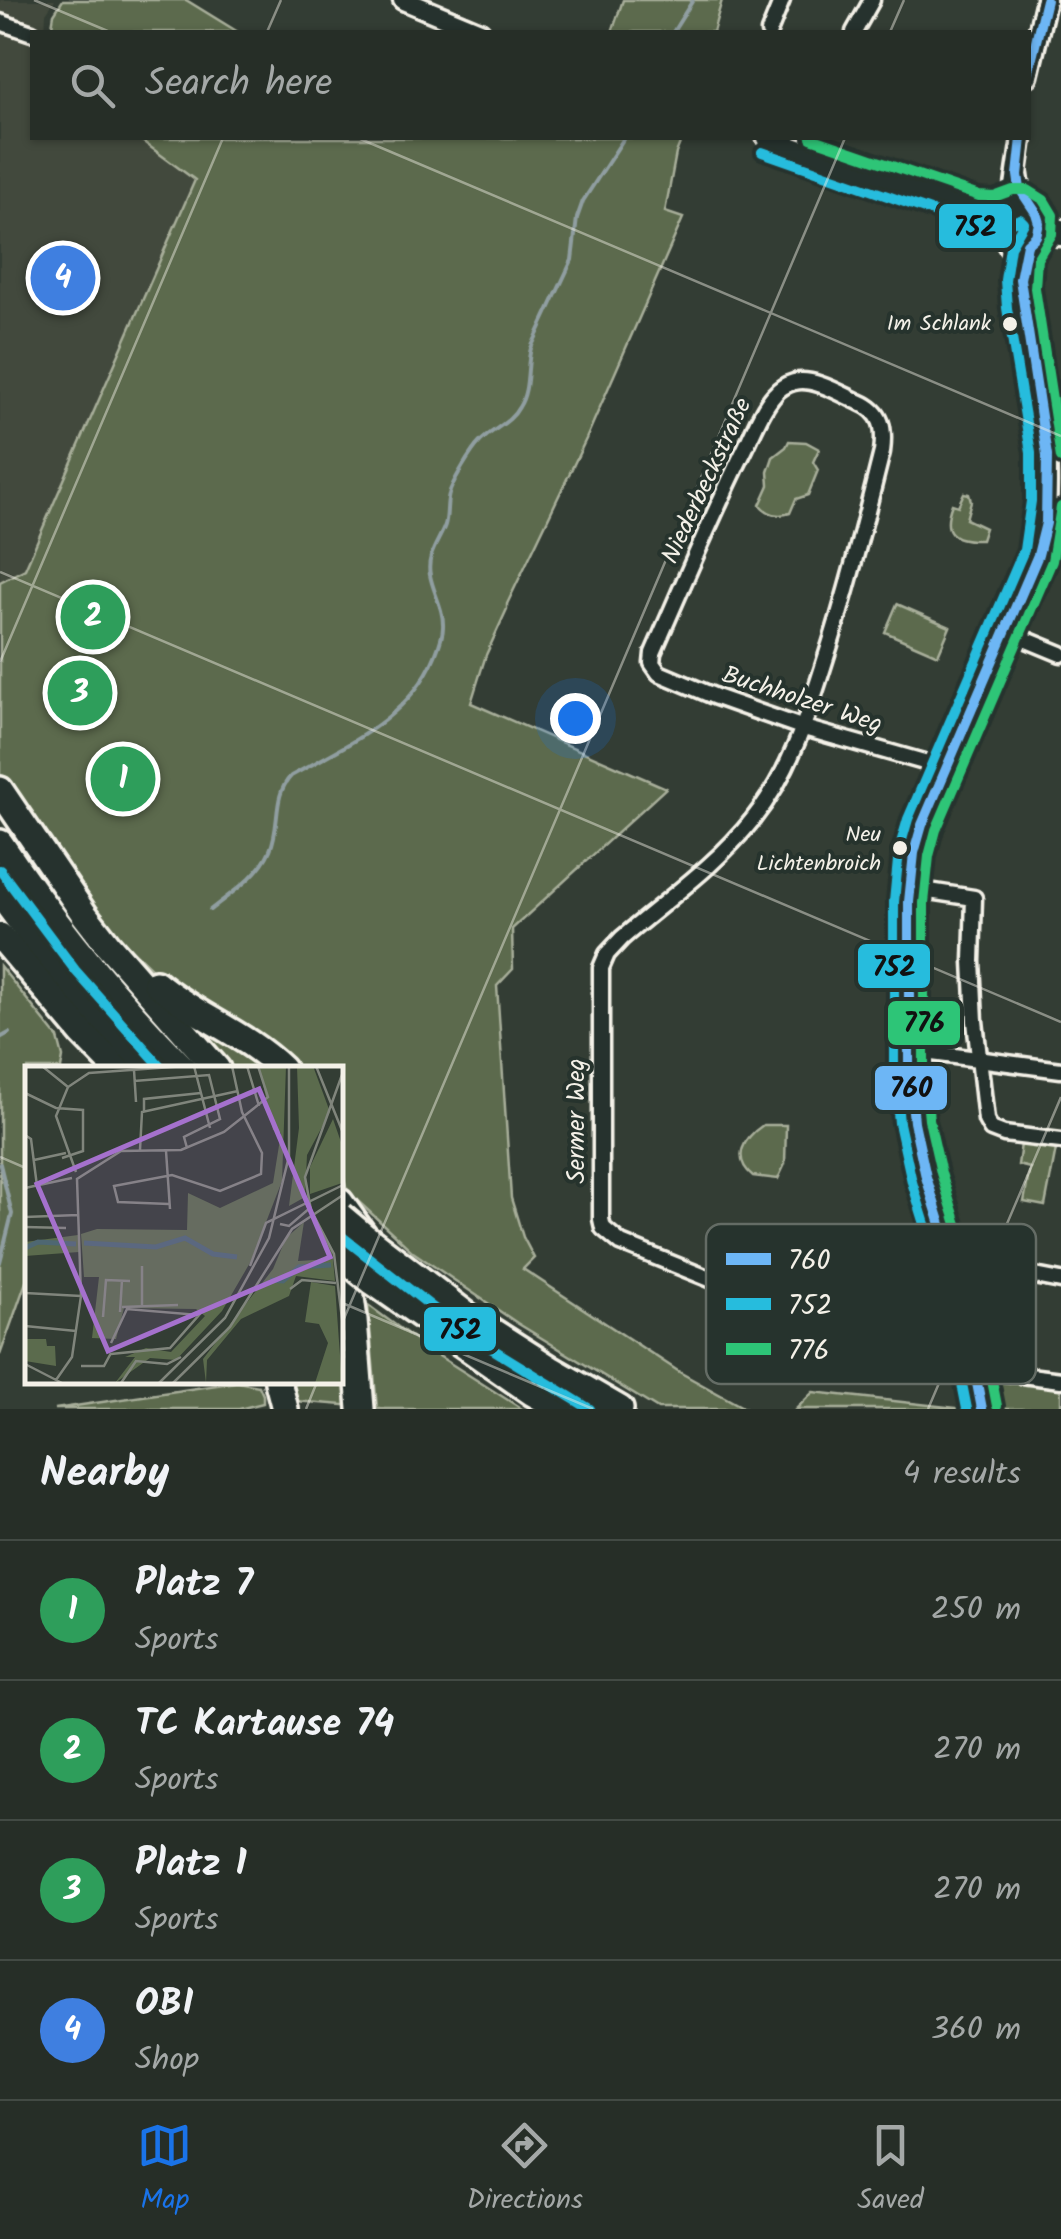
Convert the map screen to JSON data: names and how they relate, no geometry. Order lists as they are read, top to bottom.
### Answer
{
  "streets": {
    "street": ["Niederbeckstraße", "Buchholzer Weg", "Sermer Weg"]
  },
  "crossings": [
    ["Niederbeckstraße", "Buchholzer Weg"],
    ["Niederbeckstraße", "Sermer Weg"],
    ["Buchholzer Weg", "Sermer Weg"]
  ],
  "places": ["Im Schlank", "Neu Lichtenbroich"],
  "lines": ["transit line 760", "transit line 776", "transit line 752"],
  "legend": ["760", "752", "776"],
  "page": {
    "search": "Search here",
    "pins": [
      "4",
      "2",
      "3",
      "1"
    ],
    "heading": ["Nearby", "4 results"],
    "list": [
      {
        "mark": "1",
        "name": "Platz 7",
        "note": "Sports",
        "value": "250 m"
      },
      {
        "mark": "2",
        "name": "TC Kartause 74",
        "note": "Sports",
        "value": "270 m"
      },
      {
        "mark": "3",
        "name": "Platz 1",
        "note": "Sports",
        "value": "270 m"
      },
      {
        "mark": "4",
        "name": "OBI",
        "note": "Shop",
        "value": "360 m"
      }
    ],
    "nav": ["Map", "Directions", "Saved"]
  }
}
